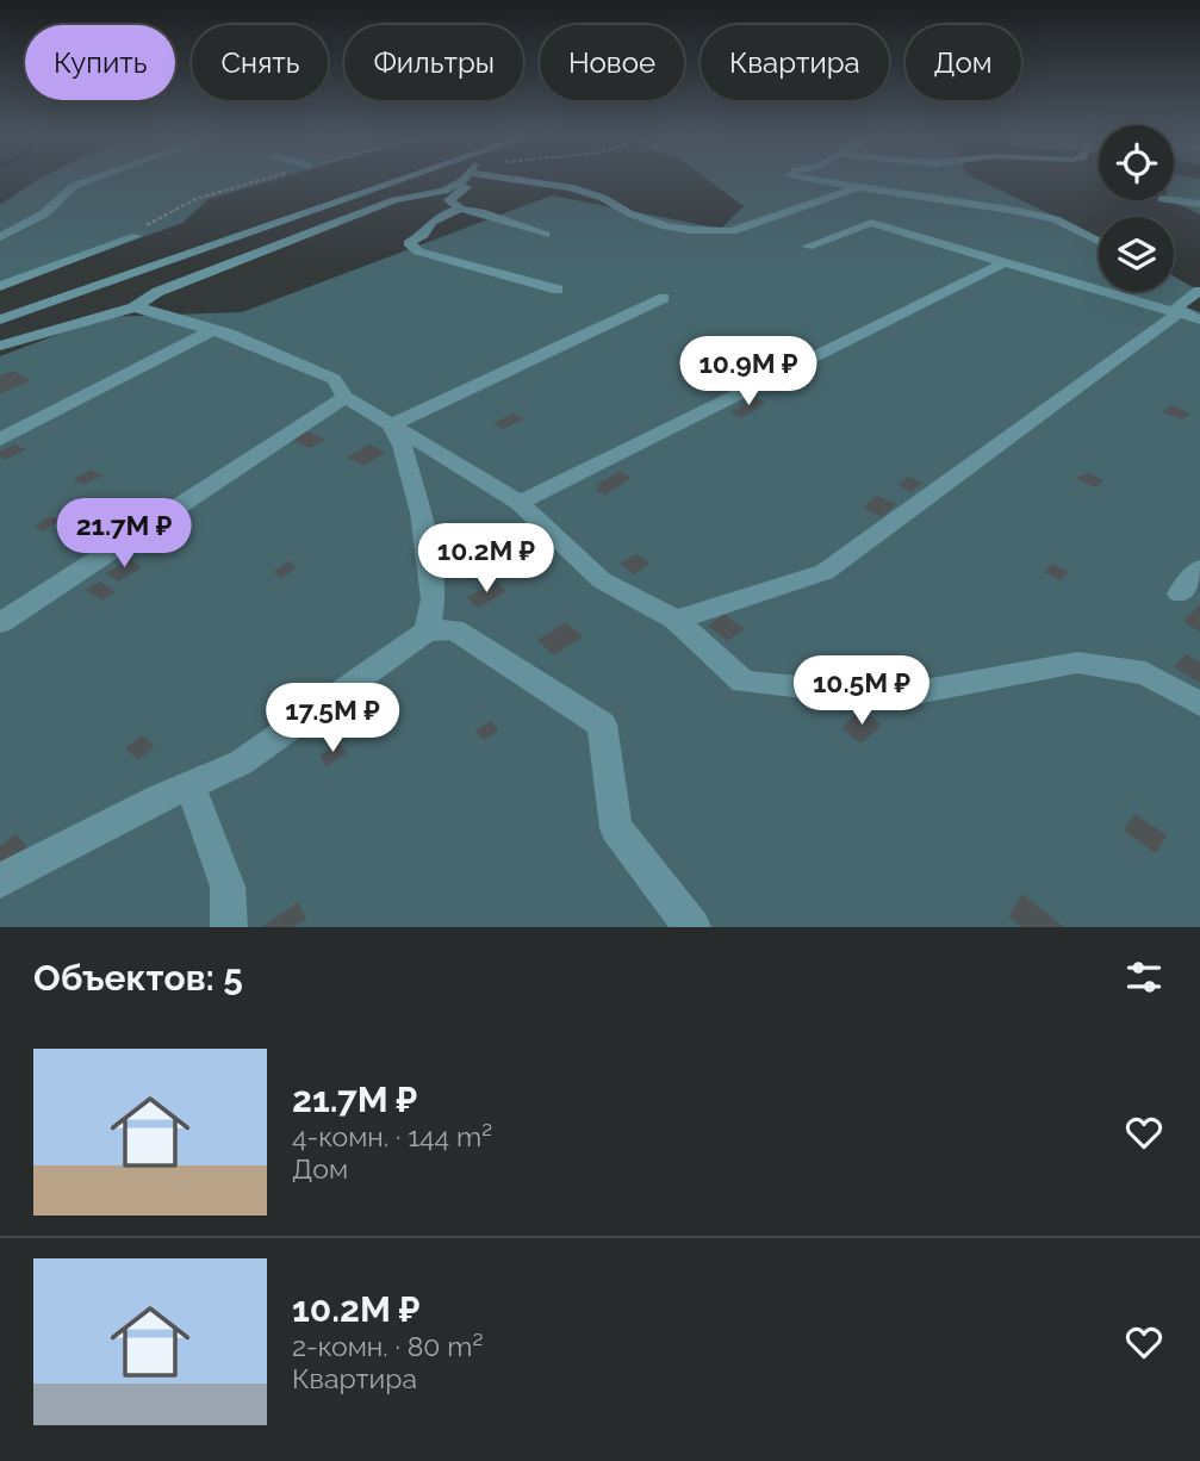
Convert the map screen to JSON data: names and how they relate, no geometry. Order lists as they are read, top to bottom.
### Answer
{
  "page": {
    "chip": [
      "Купить",
      "Снять",
      "Фильтры",
      "Новое",
      "Квартира",
      "Дом"
    ],
    "price": [
      "10.9M ₽",
      "21.7M ₽",
      "10.2M ₽",
      "10.5M ₽",
      "17.5M ₽"
    ],
    "heading": "Объектов: 5",
    "list": [
      {
        "name": "21.7M ₽",
        "note": "4-комн. · 144 m² · Дом"
      },
      {
        "name": "10.2M ₽",
        "note": "2-комн. · 80 m² · Квартира"
      }
    ]
  }
}
